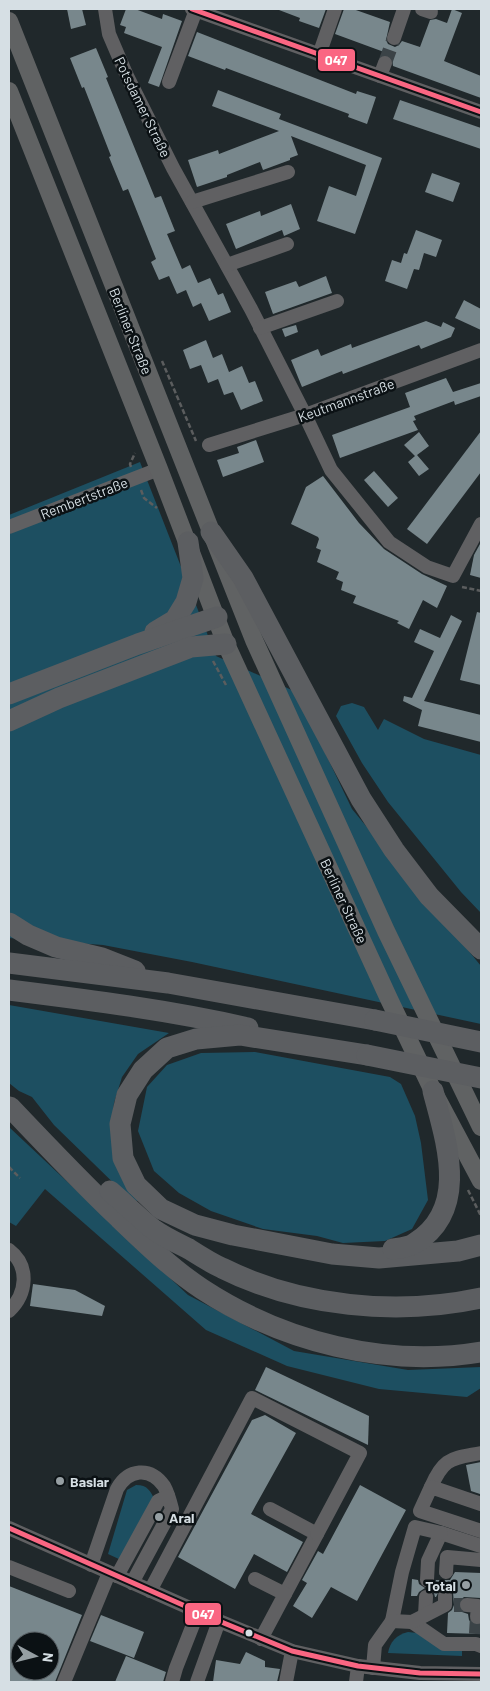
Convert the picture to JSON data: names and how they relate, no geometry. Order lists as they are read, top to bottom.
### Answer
{
  "streets": {
    "main road": ["Berliner Straße"],
    "street": ["Potsdamer Straße", "Keutmannstraße", "Rembertstraße"]
  },
  "crossings": [
    ["Potsdamer Straße", "Keutmannstraße"],
    ["Berliner Straße", "Rembertstraße"]
  ],
  "places": ["Baslar", "Aral", "Total"],
  "lines": ["transit line 047"],
  "north": "right"
}
